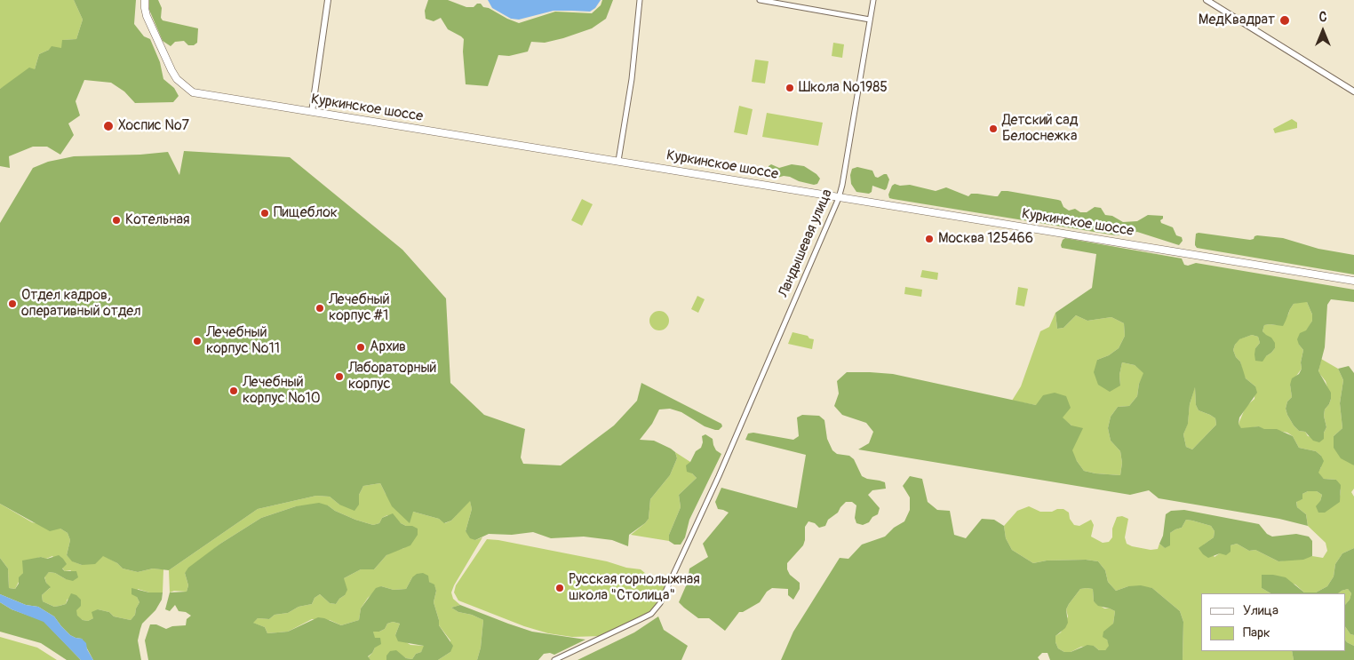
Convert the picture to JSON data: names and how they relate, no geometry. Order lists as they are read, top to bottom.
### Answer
{
  "streets": {
    "main road": ["Куркинское шоссе"],
    "street": ["Ландышевая улица"]
  },
  "crossings": [
    ["Куркинское шоссе", "Ландышевая улица"]
  ],
  "places": [
    "МедКвадрат",
    "Школа №1985",
    "Хоспис №7",
    "Детский сад Белоснежка",
    "Пищеблок",
    "Котельная",
    "Москва 125466",
    "Отдел кадров, оперативный отдел",
    "Лечебный корпус #1",
    "Лечебный корпус №11",
    "Архив",
    "Лабораторный корпус",
    "Лечебный корпус №10",
    "Русская горнолыжная школа \"Столица\""
  ],
  "legend": ["Улица", "Парк"],
  "north": "top"
}
